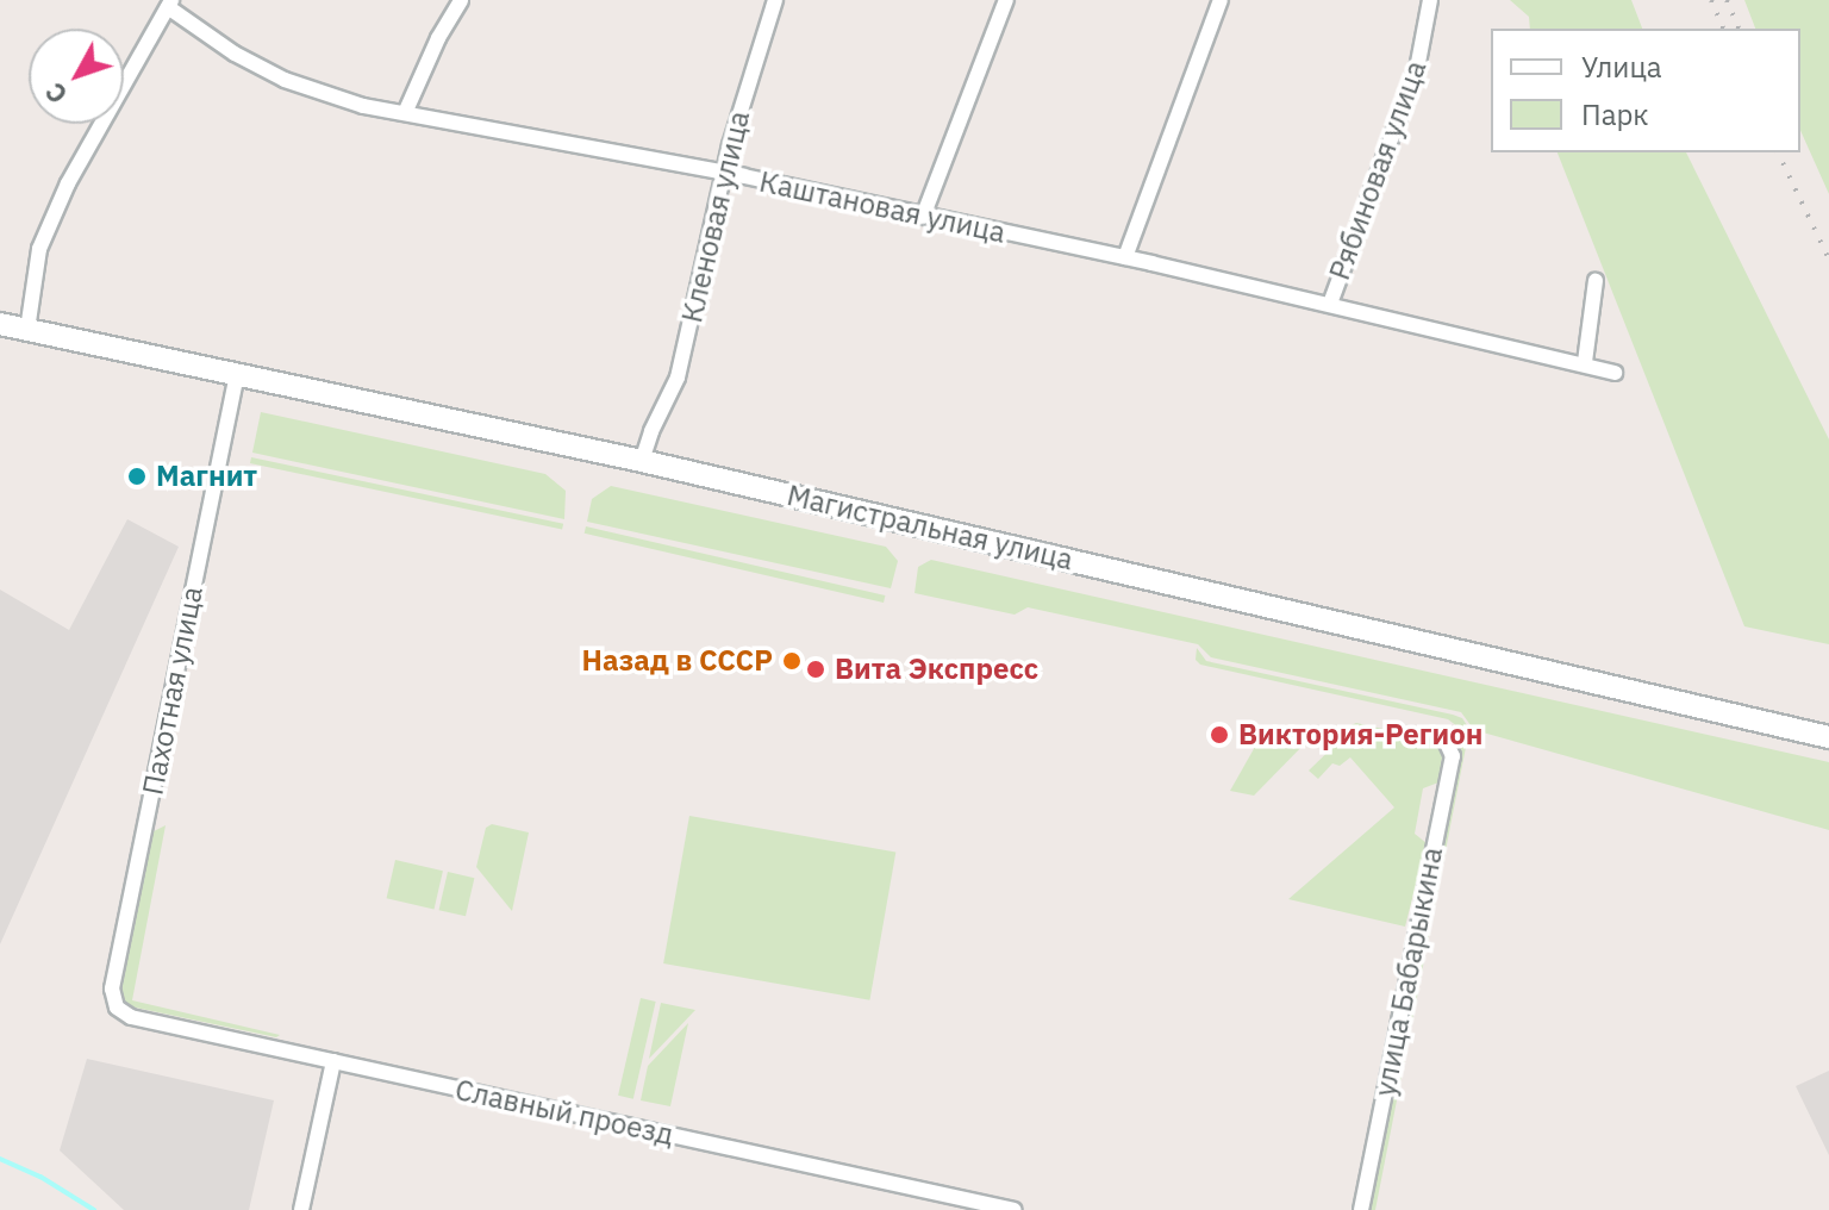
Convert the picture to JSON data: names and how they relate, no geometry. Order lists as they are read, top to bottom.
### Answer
{
  "streets": {
    "main road": ["Магистральная улица"],
    "street": [
      "Рябиновая улица",
      "Каштановая улица",
      "Кленовая улица",
      "Пахотная улица",
      "улица Бабарыкина",
      "Славный проезд"
    ]
  },
  "crossings": [
    ["Рябиновая улица", "Каштановая улица"],
    ["Каштановая улица", "Кленовая улица"],
    ["Кленовая улица", "Магистральная улица"],
    ["Магистральная улица", "Пахотная улица"],
    ["Пахотная улица", "Славный проезд"]
  ],
  "places": [
    "Магнит",
    "Назад в СССР",
    "Вита Экспресс",
    "Виктория-Регион"
  ],
  "legend": ["Улица", "Парк"],
  "north": "bottom left"
}
